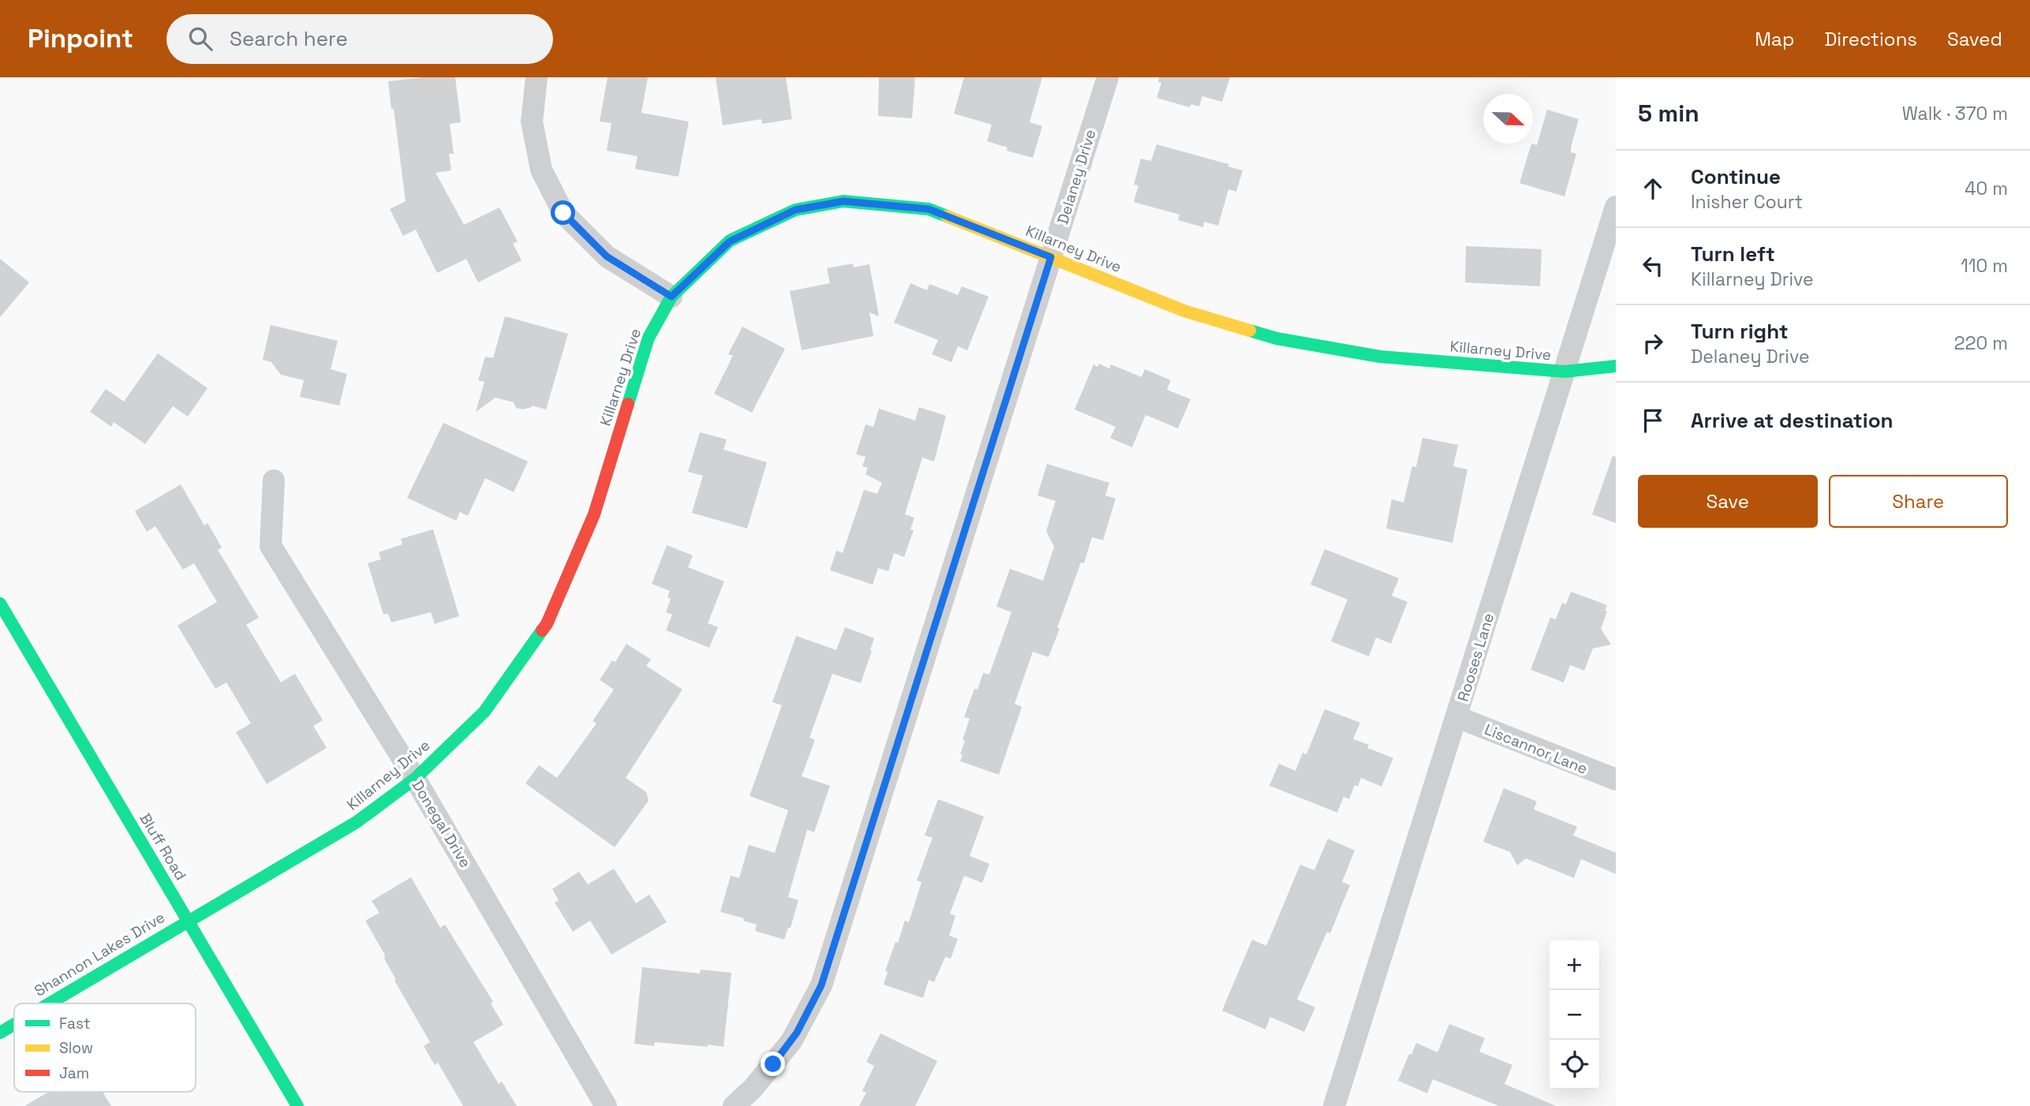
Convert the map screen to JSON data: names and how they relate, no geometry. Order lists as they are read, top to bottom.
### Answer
{
  "streets": {
    "street": [
      "Delaney Drive",
      "Killarney Drive",
      "Rooses Lane",
      "Liscannor Lane",
      "Donegal Drive",
      "Bluff Road",
      "Shannon Lakes Drive"
    ]
  },
  "crossings": [
    ["Delaney Drive", "Killarney Drive"],
    ["Killarney Drive", "Rooses Lane"],
    ["Killarney Drive", "Donegal Drive"],
    ["Killarney Drive", "Bluff Road"],
    ["Killarney Drive", "Shannon Lakes Drive"],
    ["Rooses Lane", "Liscannor Lane"],
    ["Bluff Road", "Shannon Lakes Drive"]
  ],
  "legend": ["Fast", "Slow", "Jam"],
  "north": "right",
  "page": {
    "header": "Pinpoint",
    "search": "Search here",
    "nav": ["Map", "Directions", "Saved"],
    "heading": ["5 min", "Walk · 370 m"],
    "list": [
      ["Continue", "Inisher Court", "40 m"],
      ["Turn left", "Killarney Drive", "110 m"],
      ["Turn right", "Delaney Drive", "220 m"],
      "Arrive at destination"
    ],
    "buttons": ["Save", "Share"],
    "map_buttons": ["+", "−"]
  }
}
